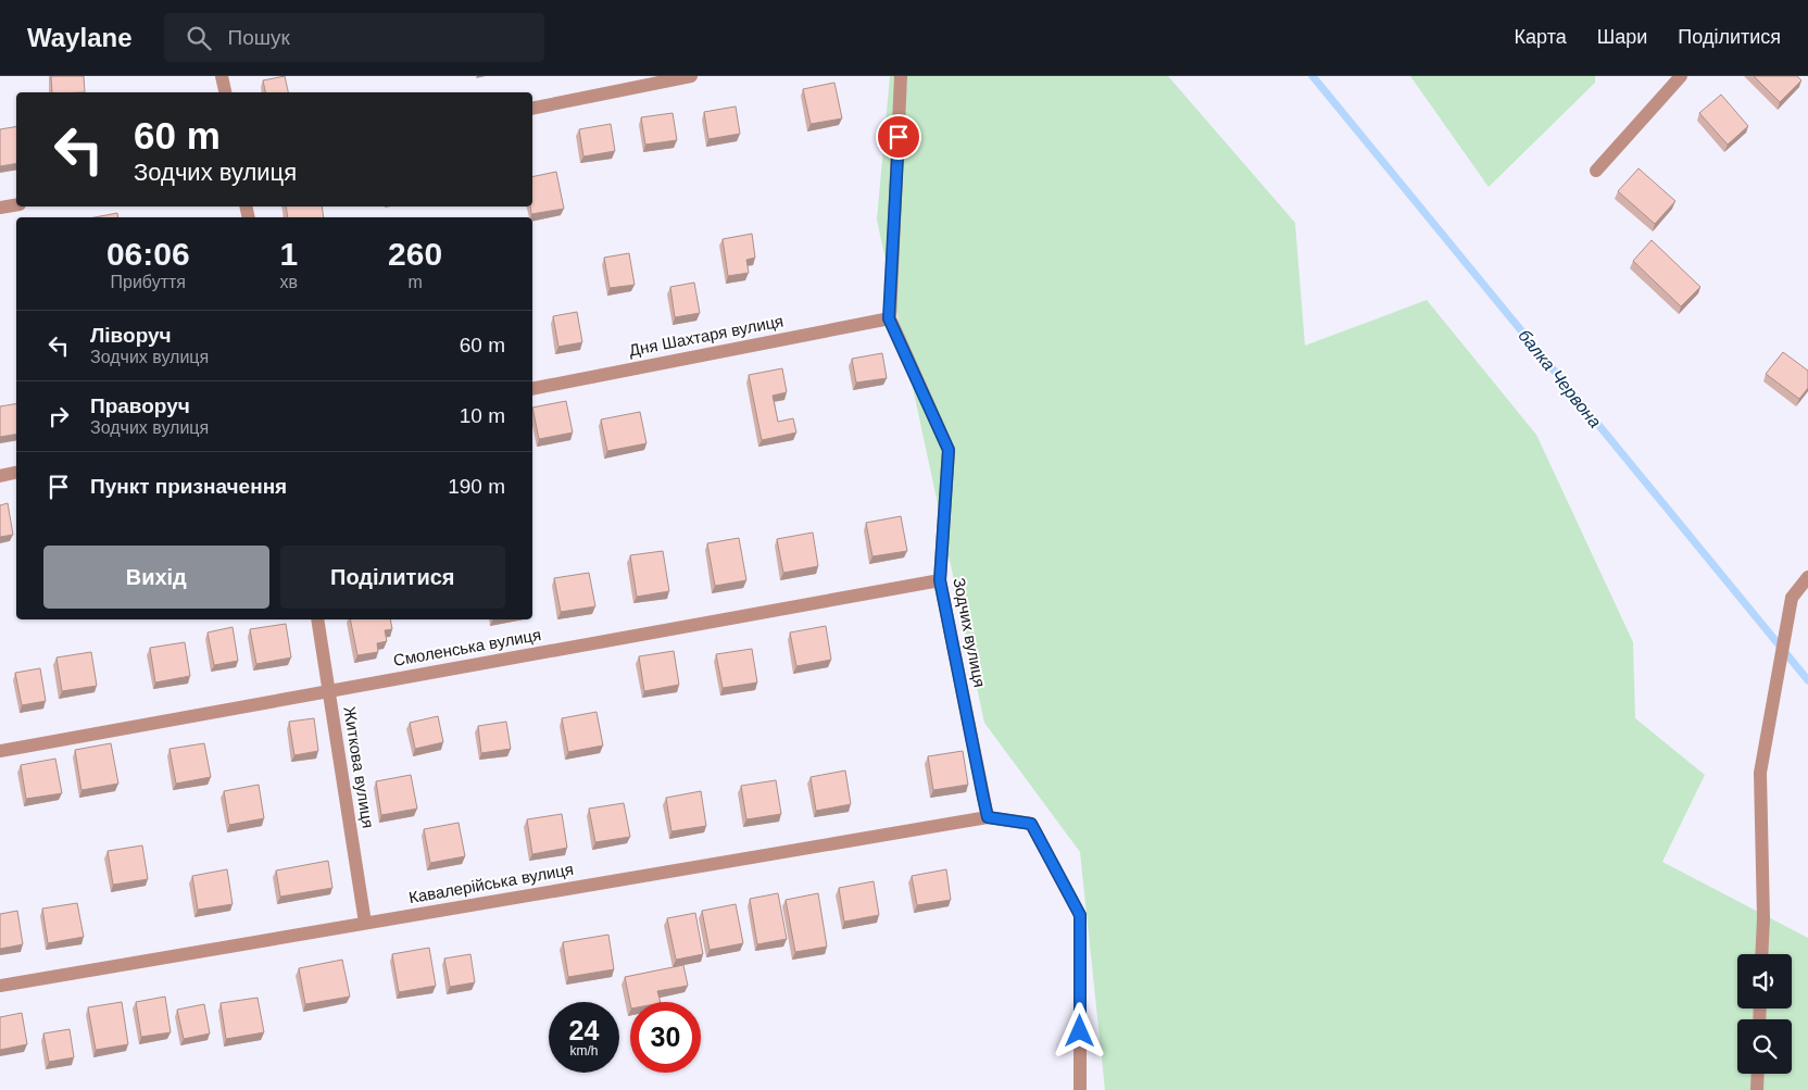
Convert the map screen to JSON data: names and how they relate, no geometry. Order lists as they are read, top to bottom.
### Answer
{
  "streets": {
    "street": [
      "Дня Шахтаря вулиця",
      "Зодчих вулиця",
      "Смоленська вулиця",
      "Житкова вулиця",
      "Кавалерійська вулиця"
    ]
  },
  "crossings": [
    ["Дня Шахтаря вулиця", "Зодчих вулиця"],
    ["Зодчих вулиця", "Смоленська вулиця"],
    ["Зодчих вулиця", "Кавалерійська вулиця"],
    ["Смоленська вулиця", "Житкова вулиця"],
    ["Житкова вулиця", "Кавалерійська вулиця"]
  ],
  "water": ["балка Червона"],
  "page": {
    "header": "Waylane",
    "search": "Пошук",
    "nav": ["Карта", "Шари", "Поділитися"],
    "turn": ["60 m", "Зодчих вулиця"],
    "eta": [
      "06:06",
      "Прибуття",
      "1",
      "хв",
      "260",
      "m"
    ],
    "list": [
      {
        "name": "Ліворуч",
        "note": "Зодчих вулиця",
        "value": "60 m"
      },
      {
        "name": "Праворуч",
        "note": "Зодчих вулиця",
        "value": "10 m"
      },
      {
        "name": "Пункт призначення",
        "value": "190 m"
      }
    ],
    "buttons": ["Вихід", "Поділитися"],
    "speed": "24 km/h",
    "limit": "30"
  }
}
